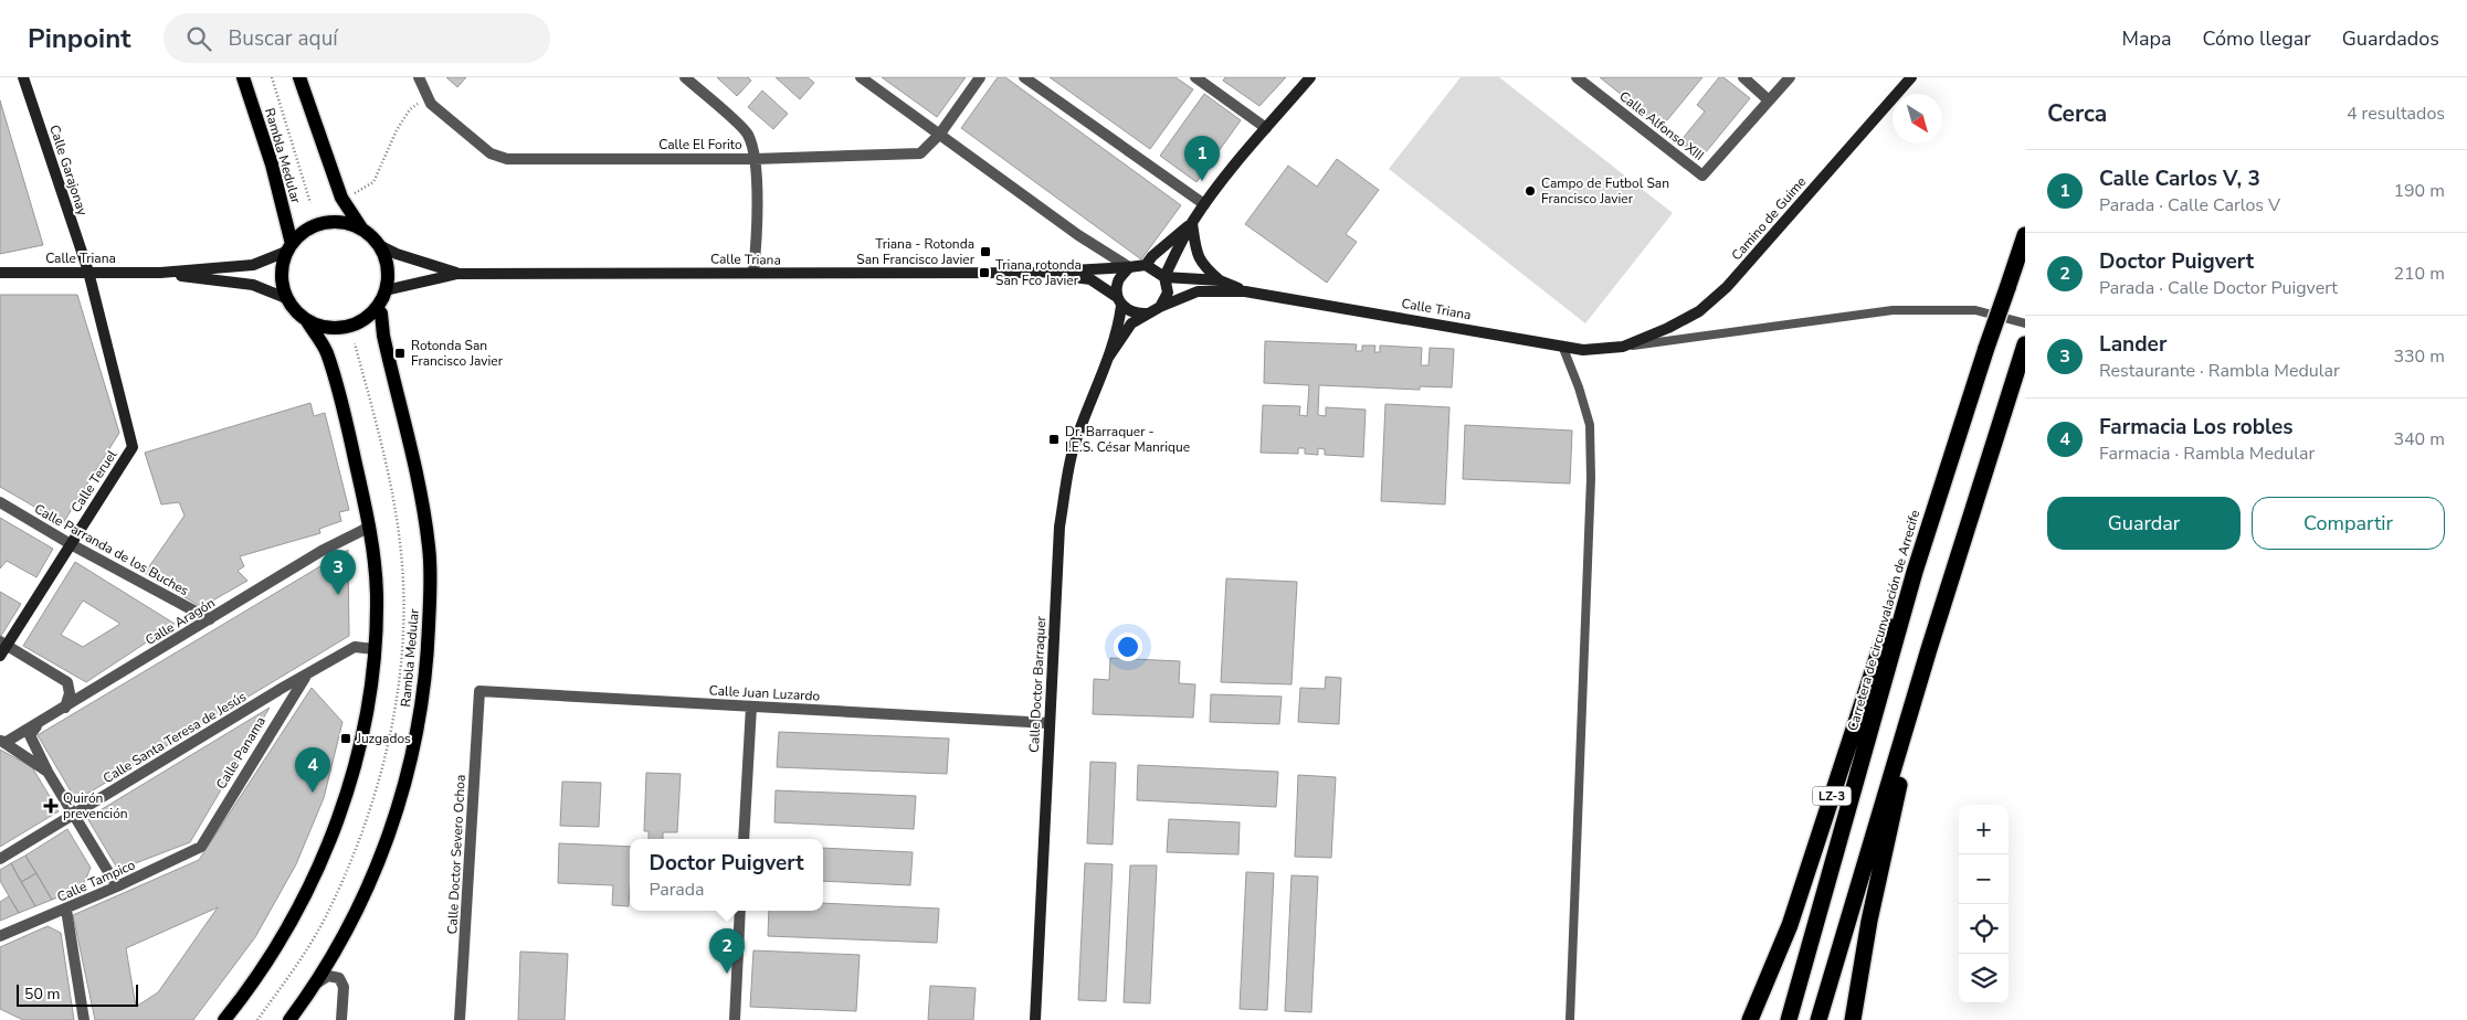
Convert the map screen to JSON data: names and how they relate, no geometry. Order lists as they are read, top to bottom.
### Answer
{
  "streets": {
    "highway": ["Carretera de circunvalación de Arrecife", "LZ-3"],
    "main road": ["Rambla Medular"],
    "street": [
      "Calle Alfonso XIII",
      "Calle El Forito",
      "Calle Garajonay",
      "Camino de Guime",
      "Calle Triana",
      "Calle Teruel",
      "Calle Parranda de los Buches",
      "Calle Aragón",
      "Calle Doctor Barraquer",
      "Calle Juan Luzardo",
      "Calle Santa Teresa de Jesús",
      "Calle Panama",
      "Calle Doctor Severo Ochoa",
      "Calle Tampico"
    ]
  },
  "crossings": [
    ["Rambla Medular", "Calle Triana"],
    ["Calle Garajonay", "Calle Triana"],
    ["Calle Garajonay", "Calle Teruel"],
    ["Camino de Guime", "Calle Triana"],
    ["Calle Triana", "Calle Teruel"],
    ["Calle Triana", "Calle Doctor Barraquer"],
    ["Calle Teruel", "Calle Parranda de los Buches"],
    ["Calle Parranda de los Buches", "Calle Aragón"],
    ["Carretera de circunvalación de Arrecife", "LZ-3"],
    ["Calle Doctor Barraquer", "Calle Juan Luzardo"],
    ["Calle Juan Luzardo", "Calle Doctor Severo Ochoa"],
    ["Calle Santa Teresa de Jesús", "Calle Panama"],
    ["Calle Panama", "Calle Tampico"]
  ],
  "places": {
    "other": ["Campo de Futbol San Francisco Javier"],
    "transit": [
      "Triana - Rotonda San Francisco Javier",
      "Triana rotonda San Fco Javier",
      "Rotonda San Francisco Javier",
      "Dr. Barraquer - I.E.S. César Manrique",
      "Juzgados"
    ],
    "health": ["Quirón prevención"]
  },
  "scale_bar": "50 m",
  "north": "bottom right",
  "page": {
    "header": "Pinpoint",
    "search": "Buscar aquí",
    "nav": ["Mapa", "Cómo llegar", "Guardados"],
    "heading": ["Cerca", "4 resultados"],
    "pins": [
      "1",
      "3",
      "4",
      "2"
    ],
    "list": [
      {
        "mark": "1",
        "name": "Calle Carlos V, 3",
        "note": "Parada · Calle Carlos V",
        "value": "190 m"
      },
      {
        "mark": "2",
        "name": "Doctor Puigvert",
        "note": "Parada · Calle Doctor Puigvert",
        "value": "210 m"
      },
      {
        "mark": "3",
        "name": "Lander",
        "note": "Restaurante · Rambla Medular",
        "value": "330 m"
      },
      {
        "mark": "4",
        "name": "Farmacia Los robles",
        "note": "Farmacia · Rambla Medular",
        "value": "340 m"
      }
    ],
    "buttons": ["Guardar", "Compartir"],
    "map_buttons": ["+", "−"],
    "popup": ["Doctor Puigvert", "Parada"],
    "scale": "50 m"
  }
}
